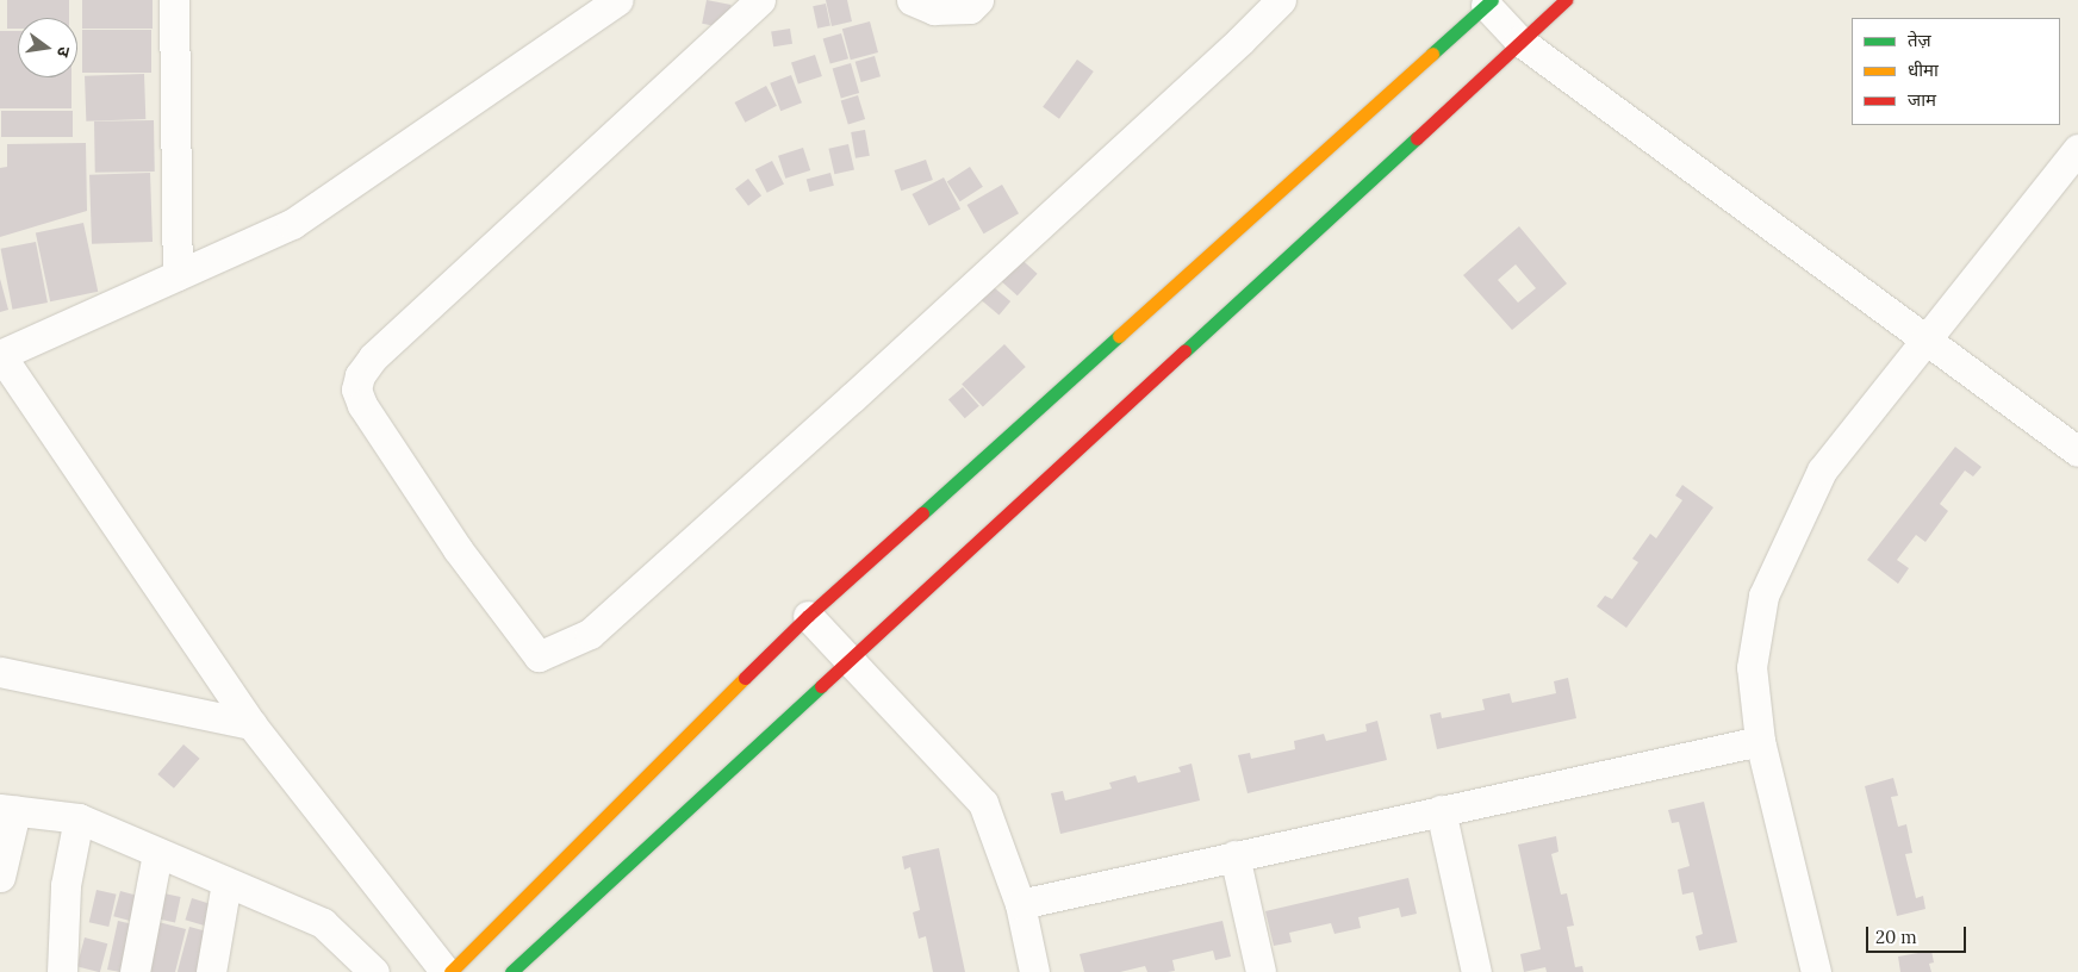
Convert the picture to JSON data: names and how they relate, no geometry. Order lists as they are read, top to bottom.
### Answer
{
  "legend": ["तेज़", "धीमा", "जाम"],
  "scale_bar": "20 m",
  "north": "right"
}
